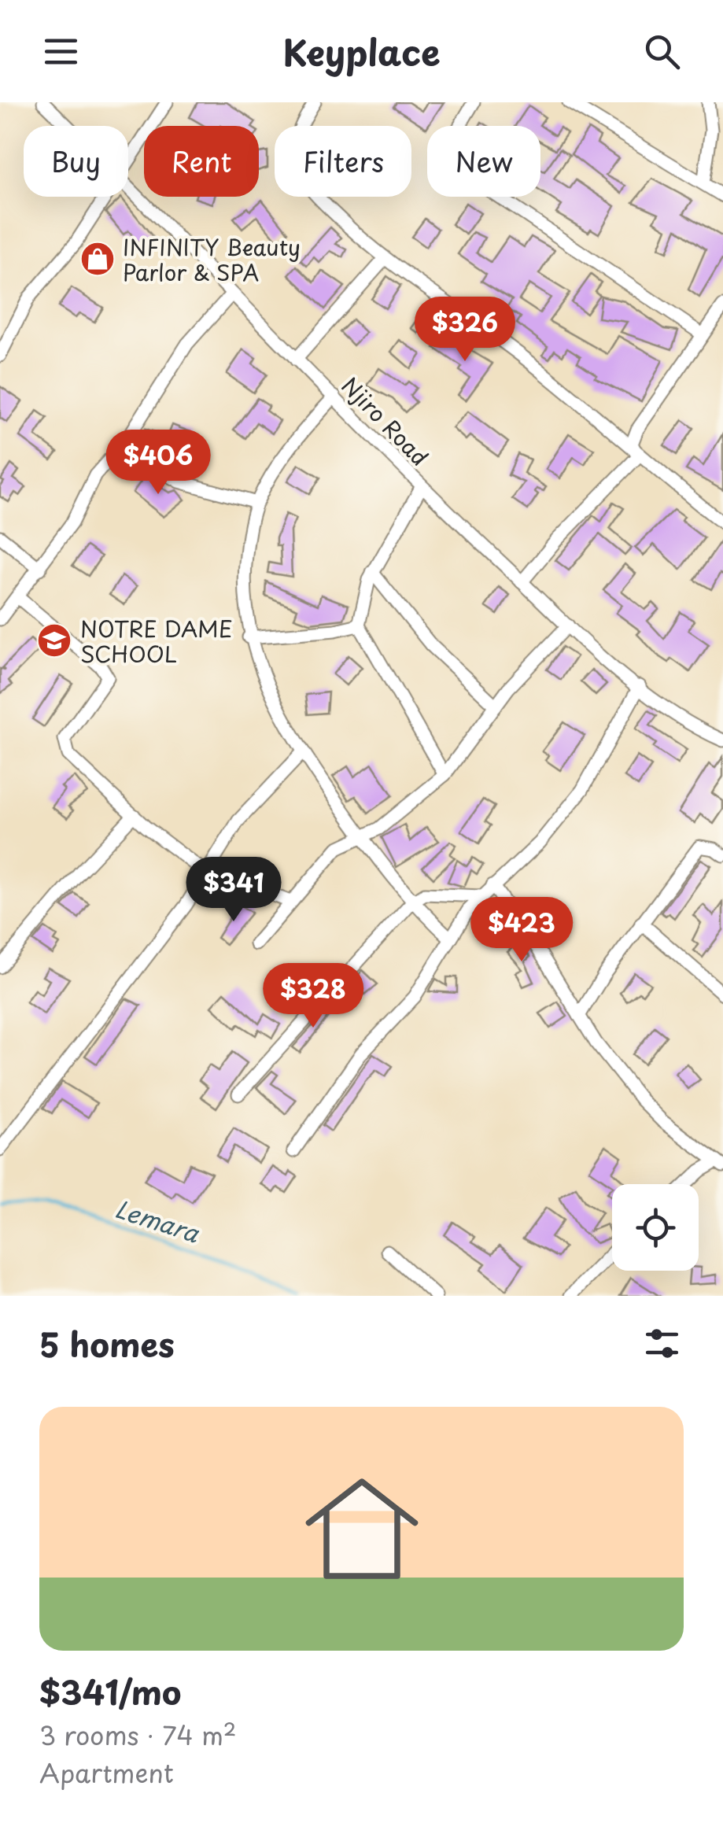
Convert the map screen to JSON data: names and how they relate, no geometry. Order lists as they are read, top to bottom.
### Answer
{
  "streets": {
    "street": ["Njiro Road"]
  },
  "water": ["Lemara"],
  "places": {
    "shop": ["INFINITY Beauty Parlor & SPA"],
    "school or university": ["NOTRE DAME SCHOOL"]
  },
  "page": {
    "header": "Keyplace",
    "chip": [
      "Buy",
      "Rent",
      "Filters",
      "New"
    ],
    "price": [
      "$326",
      "$406",
      "$341",
      "$423",
      "$328"
    ],
    "heading": "5 homes",
    "list": [
      {
        "name": "$341/mo",
        "note": "3 rooms · 74 m² · Apartment"
      }
    ]
  }
}
